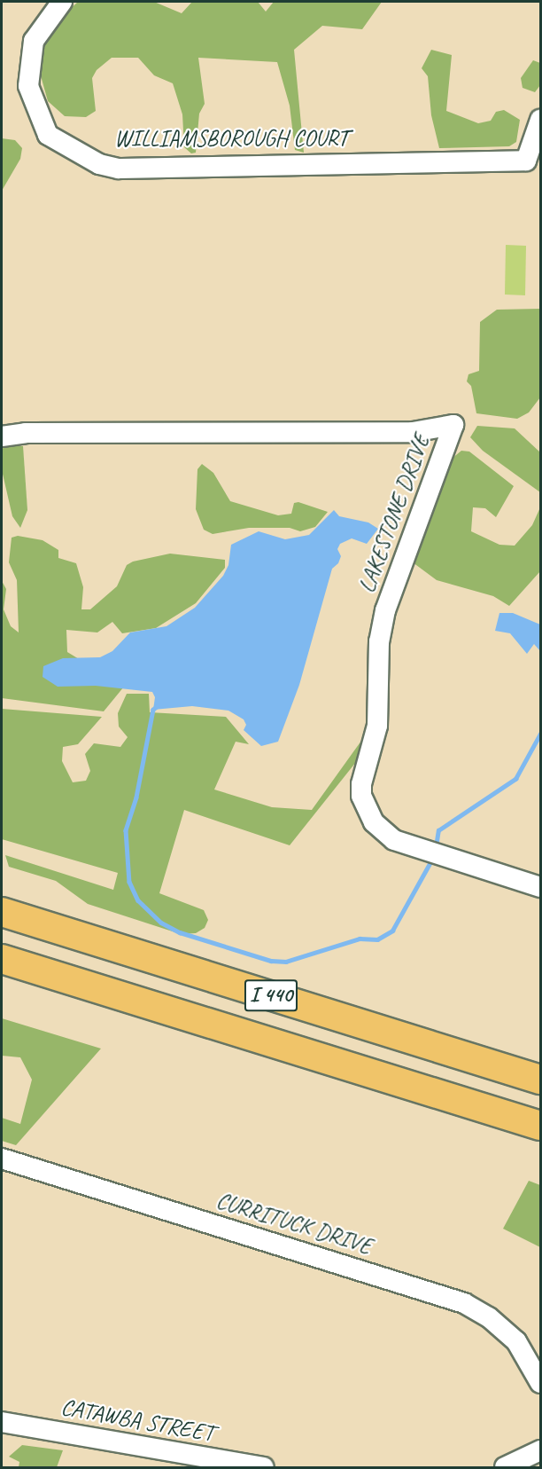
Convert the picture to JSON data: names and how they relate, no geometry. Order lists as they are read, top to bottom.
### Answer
{
  "streets": {
    "highway": ["I 440"],
    "street": [
      "WILLIAMSBOROUGH COURT",
      "LAKESTONE DRIVE",
      "CURRITUCK DRIVE",
      "CATAWBA STREET"
    ]
  }
}
